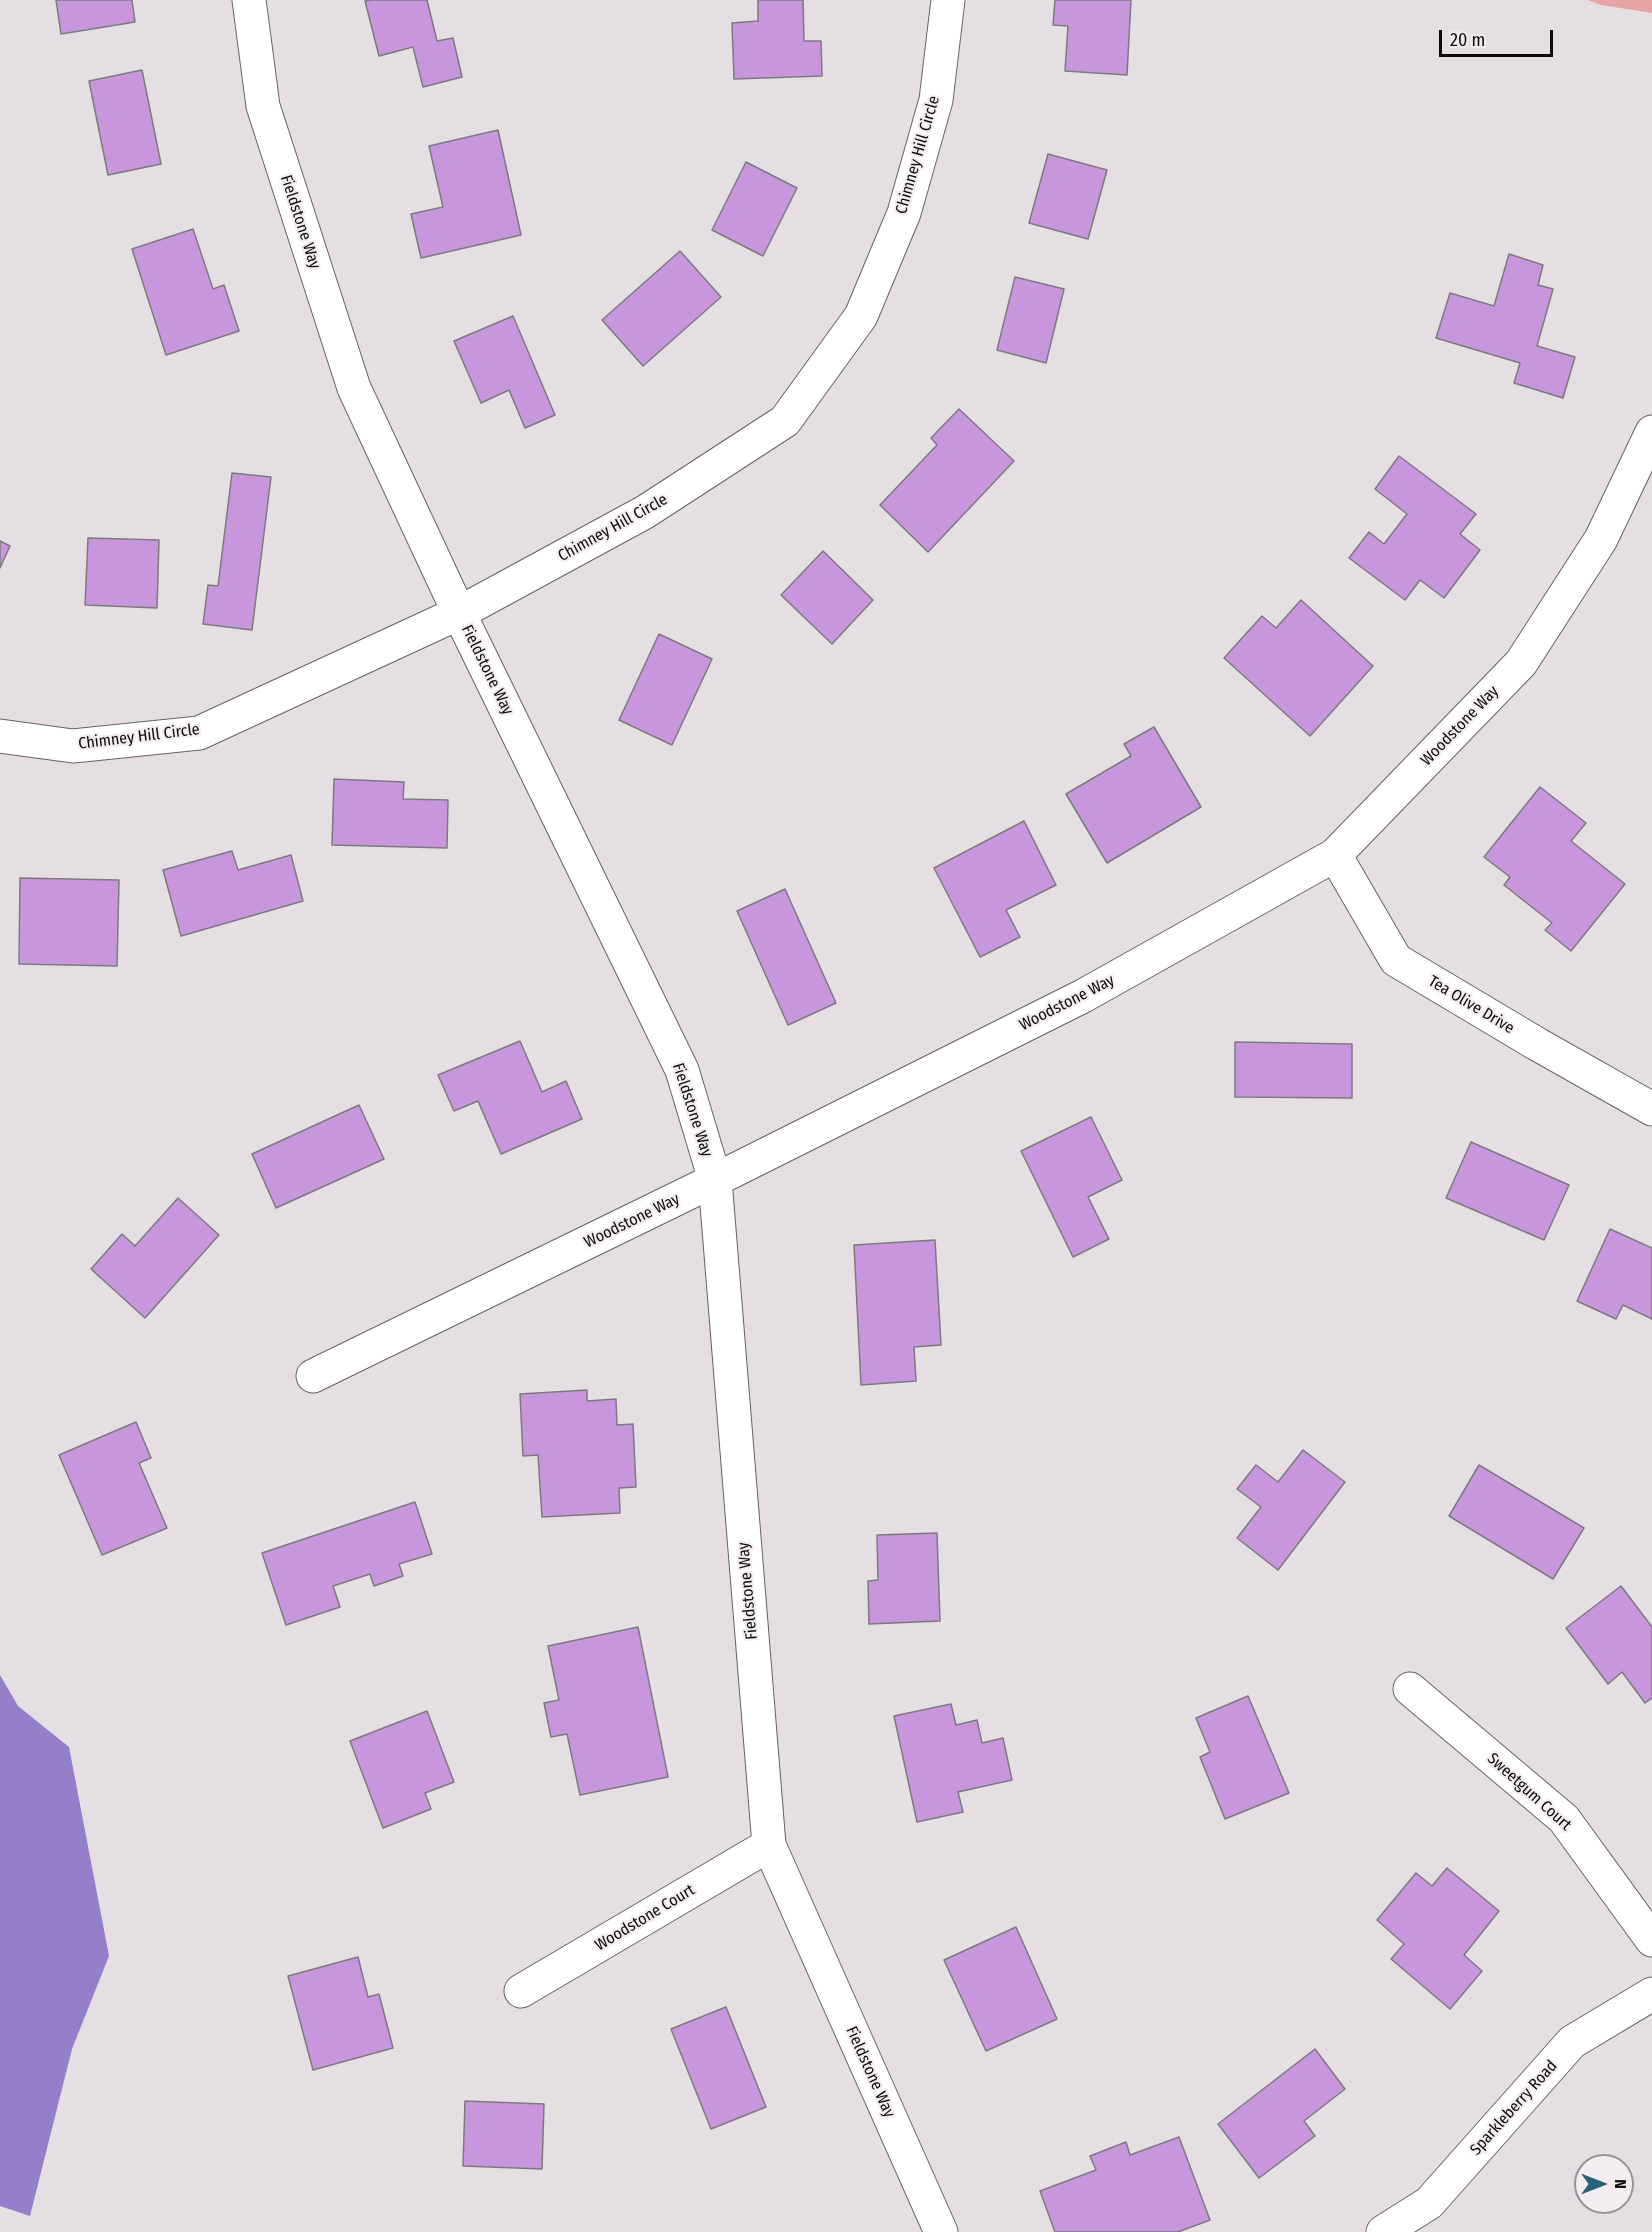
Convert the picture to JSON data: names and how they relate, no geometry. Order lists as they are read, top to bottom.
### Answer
{
  "streets": {
    "street": [
      "Chimney Hill Circle",
      "Fieldstone Way",
      "Woodstone Way",
      "Tea Olive Drive",
      "Sweetgum Court",
      "Woodstone Court",
      "Sparkleberry Road"
    ]
  },
  "crossings": [
    ["Chimney Hill Circle", "Fieldstone Way"],
    ["Fieldstone Way", "Woodstone Way"],
    ["Fieldstone Way", "Woodstone Court"],
    ["Woodstone Way", "Tea Olive Drive"]
  ],
  "scale_bar": "20 m",
  "north": "right"
}
